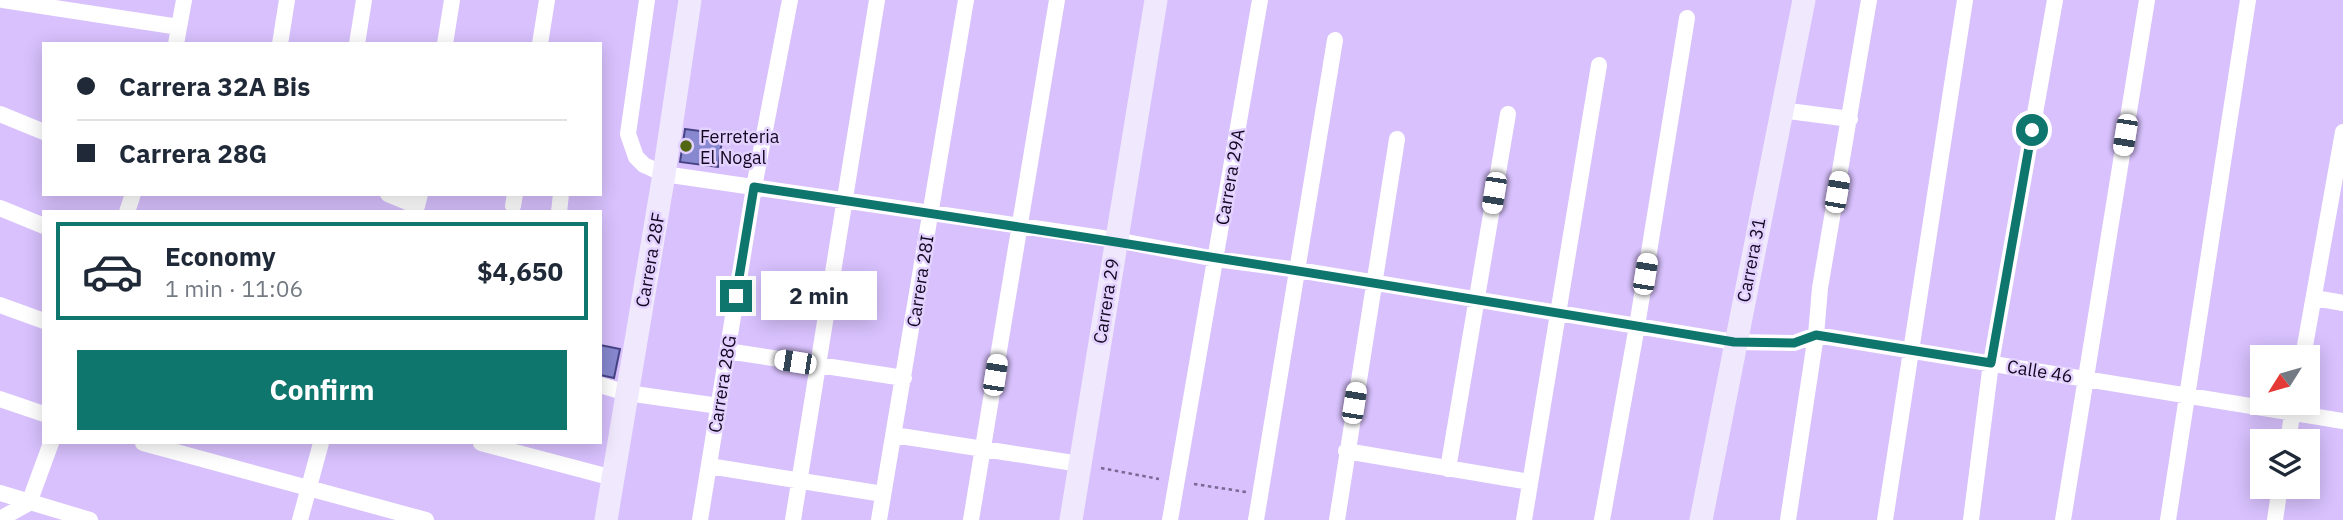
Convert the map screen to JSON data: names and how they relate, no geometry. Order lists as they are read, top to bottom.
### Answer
{
  "streets": {
    "street": [
      "Carrera 29A",
      "Carrera 28F",
      "Carrera 31",
      "Carrera 28I",
      "Carrera 29",
      "Calle 46",
      "Carrera 28G"
    ]
  },
  "crossings": [
    ["Carrera 29A", "Calle 46"],
    ["Carrera 28F", "Calle 46"],
    ["Carrera 31", "Calle 46"],
    ["Carrera 28I", "Calle 46"],
    ["Carrera 29", "Calle 46"],
    ["Calle 46", "Carrera 28G"]
  ],
  "places": ["Ferreteria El Nogal"],
  "north": "bottom left",
  "page": {
    "banner": ["Carrera 32A Bis", "Carrera 28G"],
    "list": [
      {
        "name": "Economy",
        "note": "1 min · 11:06",
        "value": "$4,650"
      }
    ],
    "bubble": "2 min",
    "buttons": "Confirm"
  }
}
